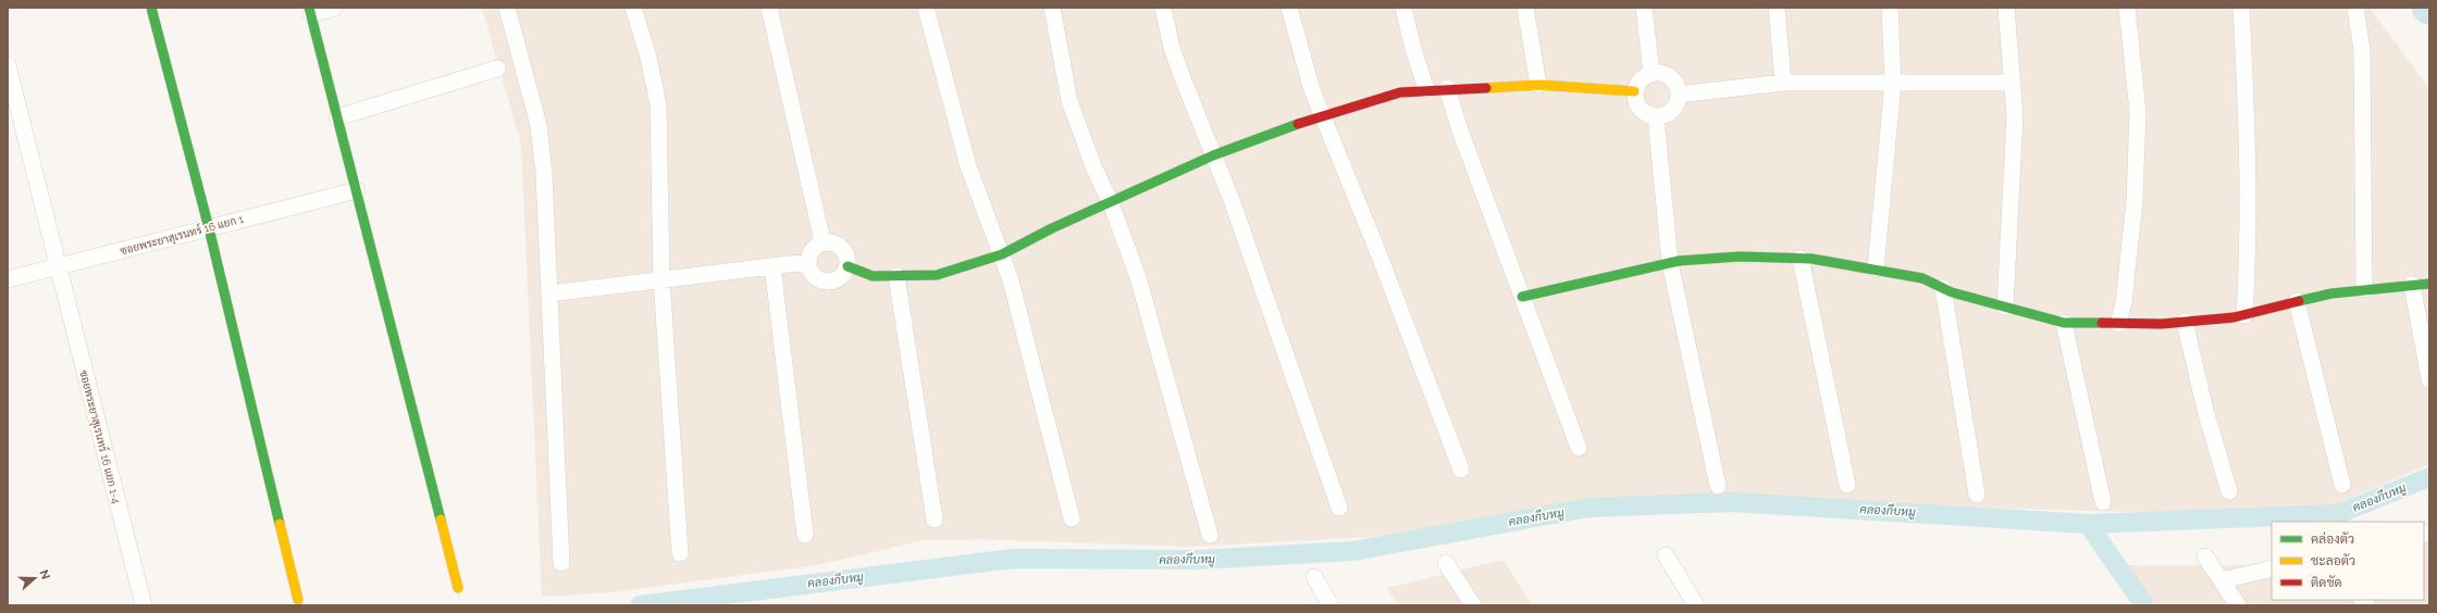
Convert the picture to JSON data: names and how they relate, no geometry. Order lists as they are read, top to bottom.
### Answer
{
  "streets": {
    "street": ["ซอยพระยาสุเรนทร์ 16 แยก 1", "ซอยพระยาสุเรนทร์ 16 แยก 1-4"]
  },
  "crossings": [
    ["ซอยพระยาสุเรนทร์ 16 แยก 1", "ซอยพระยาสุเรนทร์ 16 แยก 1-4"]
  ],
  "water": ["คลองกีบหมู"],
  "legend": ["คล่องตัว", "ชะลอตัว", "ติดขัด"],
  "north": "right"
}
